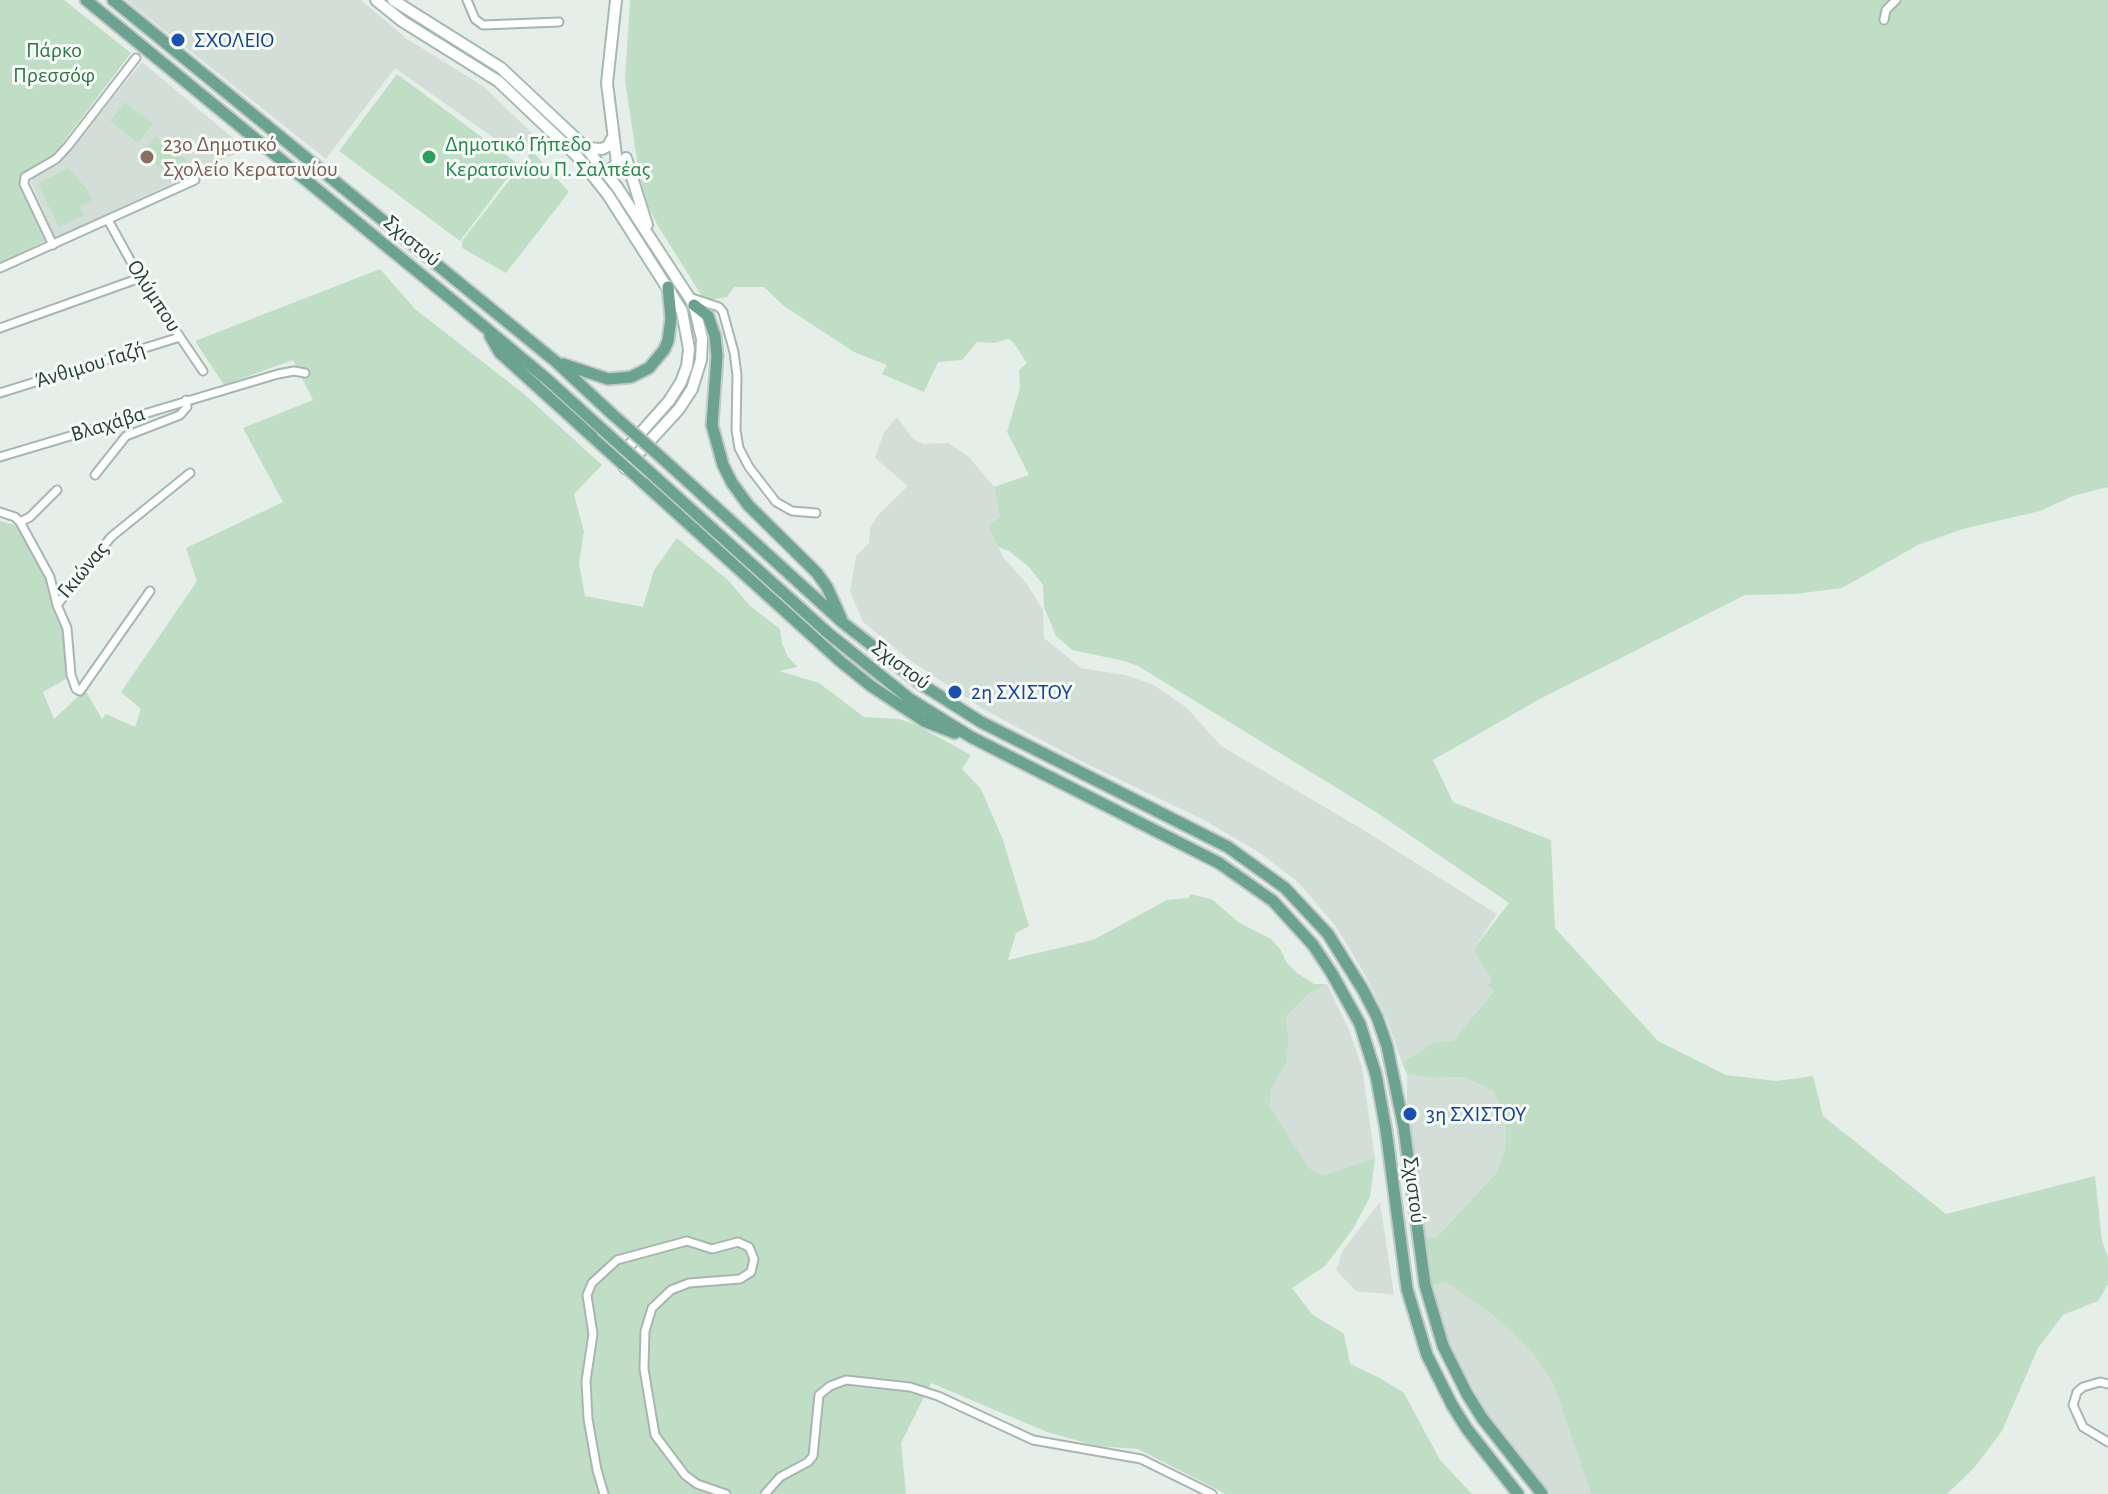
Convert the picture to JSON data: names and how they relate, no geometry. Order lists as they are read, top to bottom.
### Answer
{
  "streets": {
    "main road": ["Σχιστού"],
    "street": [
      "Ολύμπου",
      "Άνθιμου Γαζή",
      "Βλαχάβα",
      "Γκιώνας"
    ]
  },
  "crossings": [
    ["Ολύμπου", "Άνθιμου Γαζή"]
  ],
  "parks": ["Πάρκο Πρεσσόφ"],
  "places": [
    "ΣΧΟΛΕΙΟ",
    "23o Δημοτικό Σχολείο Κερατσινίου",
    "Δημοτικό Γήπεδο Κερατσινίου Π. Σαλπέας",
    "2η ΣΧΙΣΤΟΥ",
    "3η ΣΧΙΣΤΟΥ"
  ]
}
